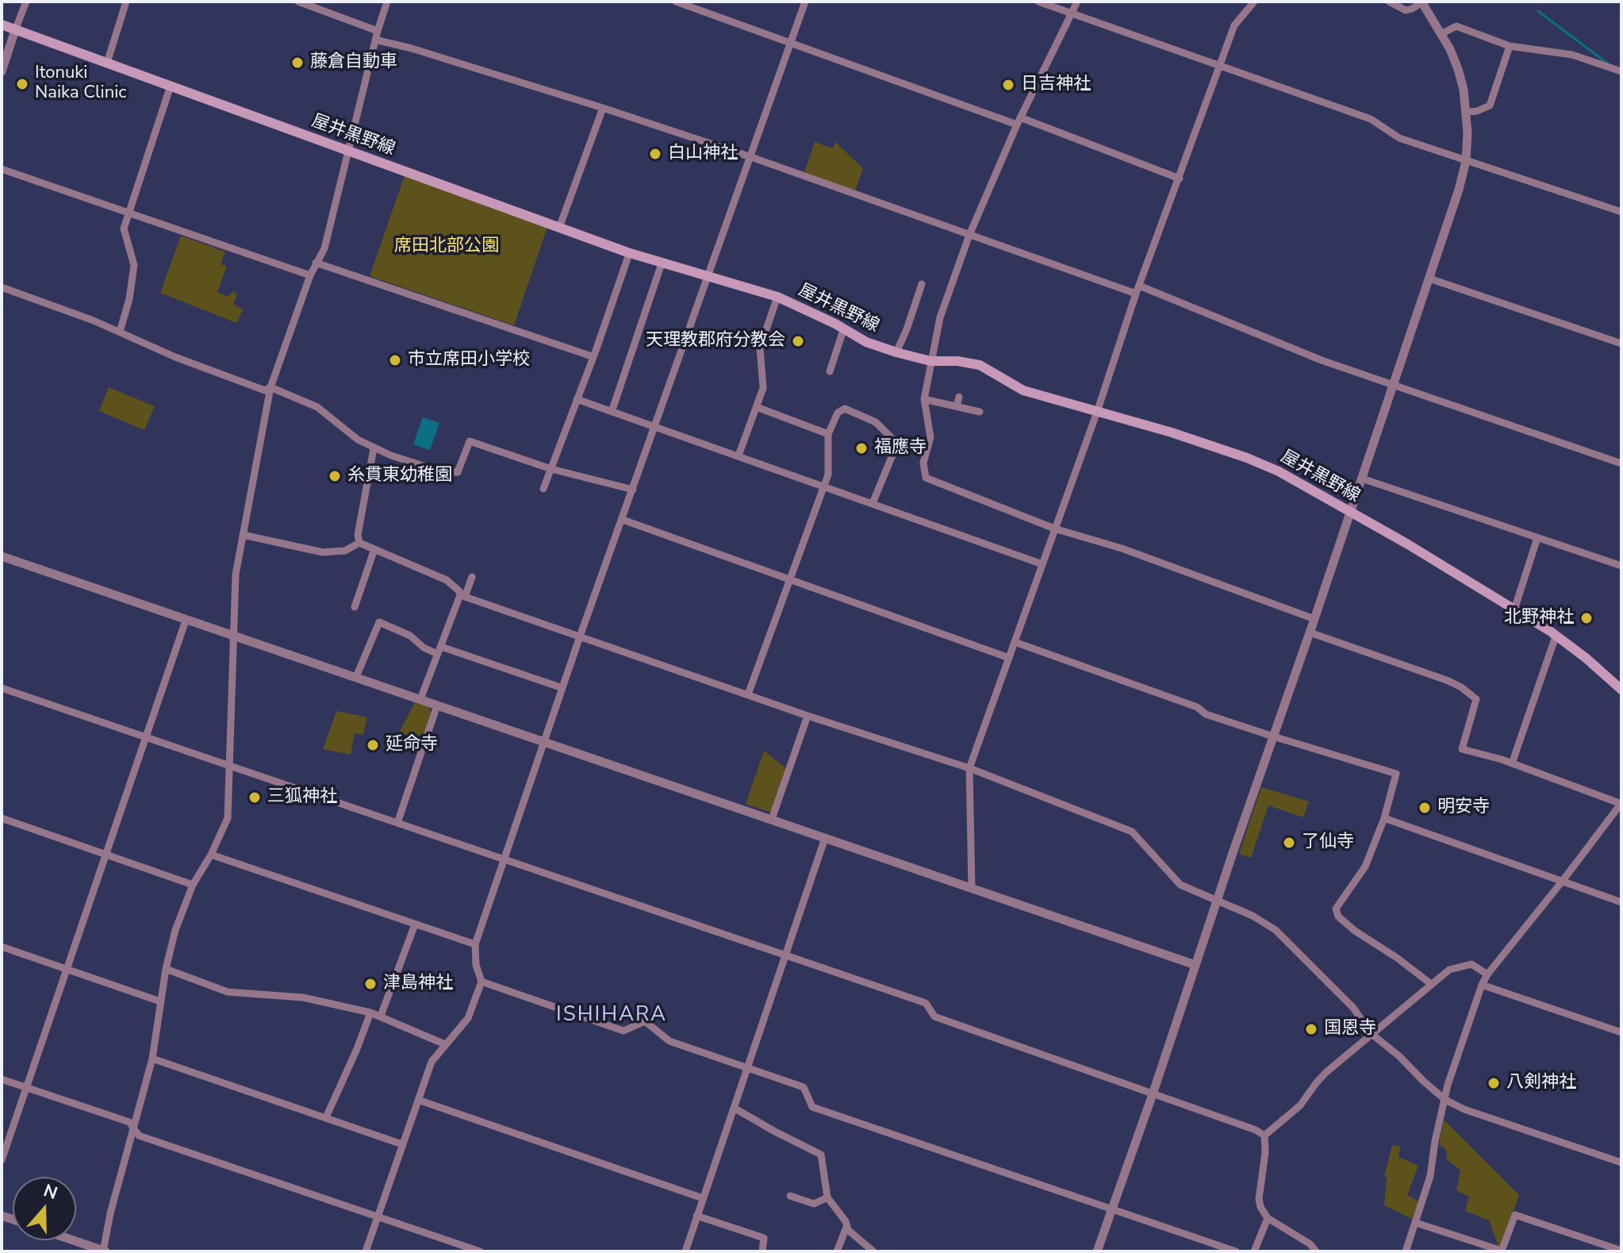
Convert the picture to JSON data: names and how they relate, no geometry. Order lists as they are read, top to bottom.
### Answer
{
  "streets": {
    "main road": ["屋井黒野線"]
  },
  "districts": ["ISHIHARA"],
  "parks": ["席田北部公園"],
  "places": [
    "藤倉自動車",
    "Itonuki Naika Clinic",
    "日吉神社",
    "白山神社",
    "天理教郡府分教会",
    "市立席田小学校",
    "福應寺",
    "糸貫東幼稚園",
    "北野神社",
    "延命寺",
    "三狐神社",
    "明安寺",
    "了仙寺",
    "津島神社",
    "国恩寺",
    "八剣神社"
  ],
  "north": "top"
}
